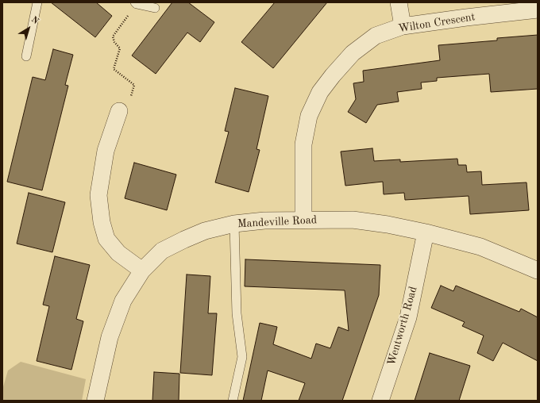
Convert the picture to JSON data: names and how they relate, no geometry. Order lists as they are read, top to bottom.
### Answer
{
  "streets": {
    "street": ["Wilton Crescent", "Mandeville Road", "Wentworth Road"]
  },
  "crossings": [
    ["Wilton Crescent", "Mandeville Road"],
    ["Mandeville Road", "Wentworth Road"]
  ],
  "north": "top right"
}
